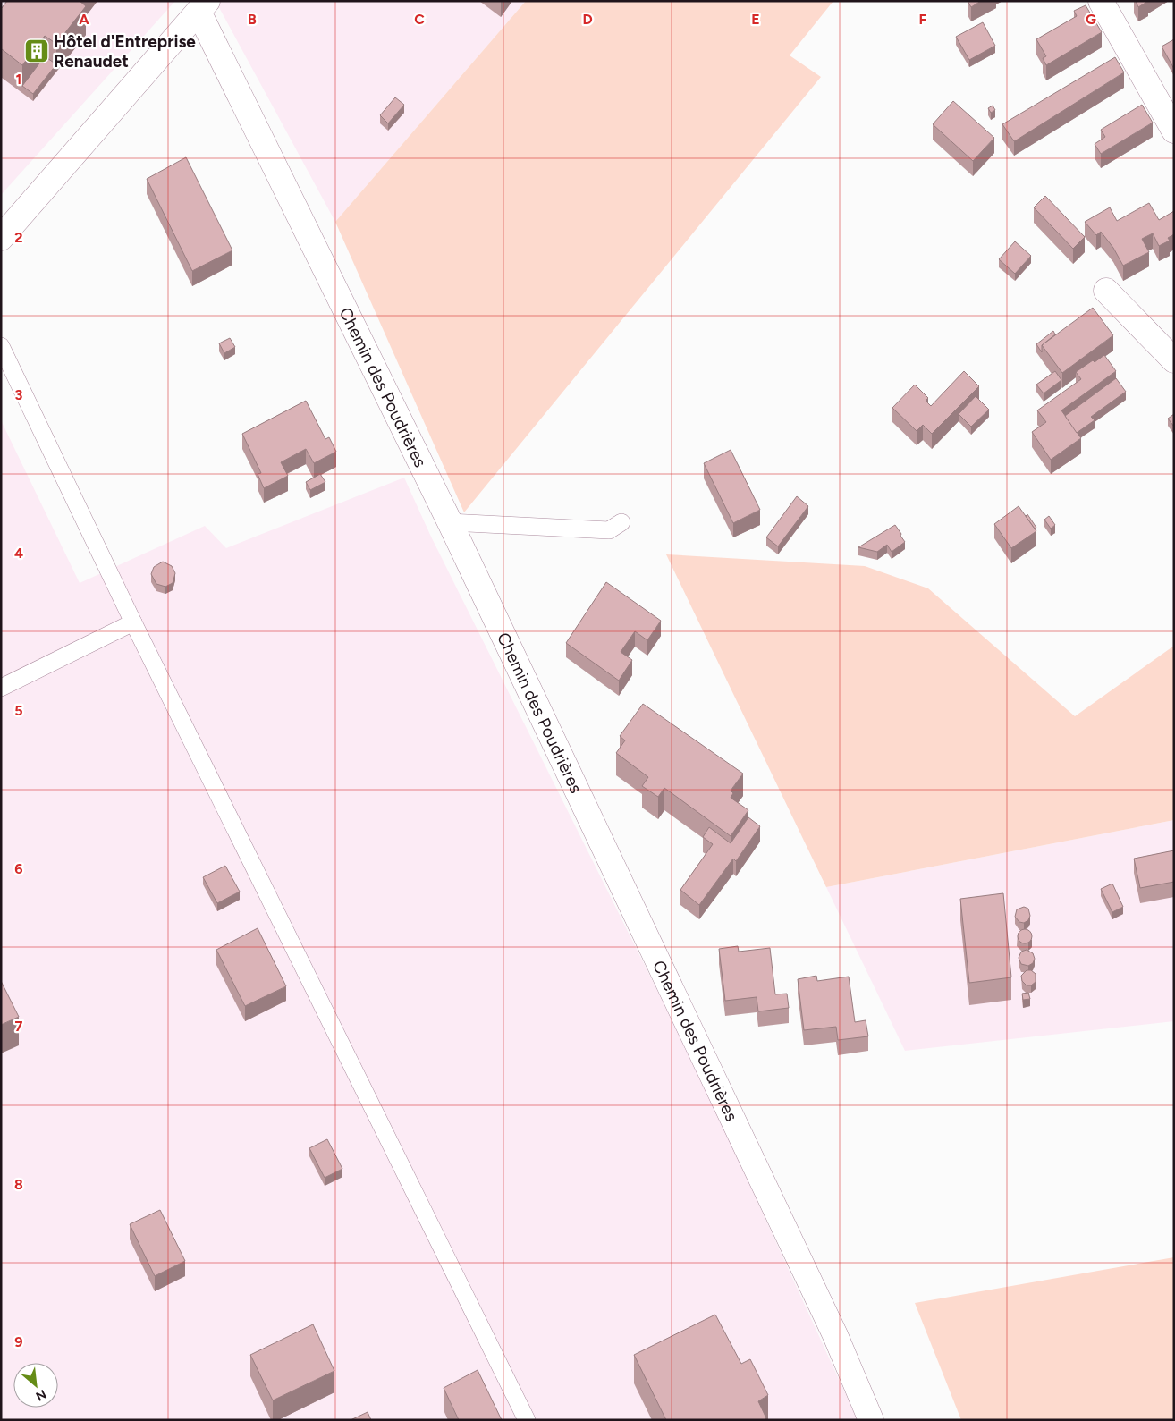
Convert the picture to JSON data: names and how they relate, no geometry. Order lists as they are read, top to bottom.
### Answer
{
  "streets": {
    "street": ["Chemin des Poudrières"]
  },
  "places": {
    "building": ["Hôtel d'Entreprise Renaudet"]
  },
  "north": "bottom right",
  "grid": {
    "columns": [
      "A",
      "B",
      "C",
      "D",
      "E",
      "F",
      "G"
    ],
    "rows": [
      "1",
      "2",
      "3",
      "4",
      "5",
      "6",
      "7",
      "8",
      "9"
    ]
  }
}
